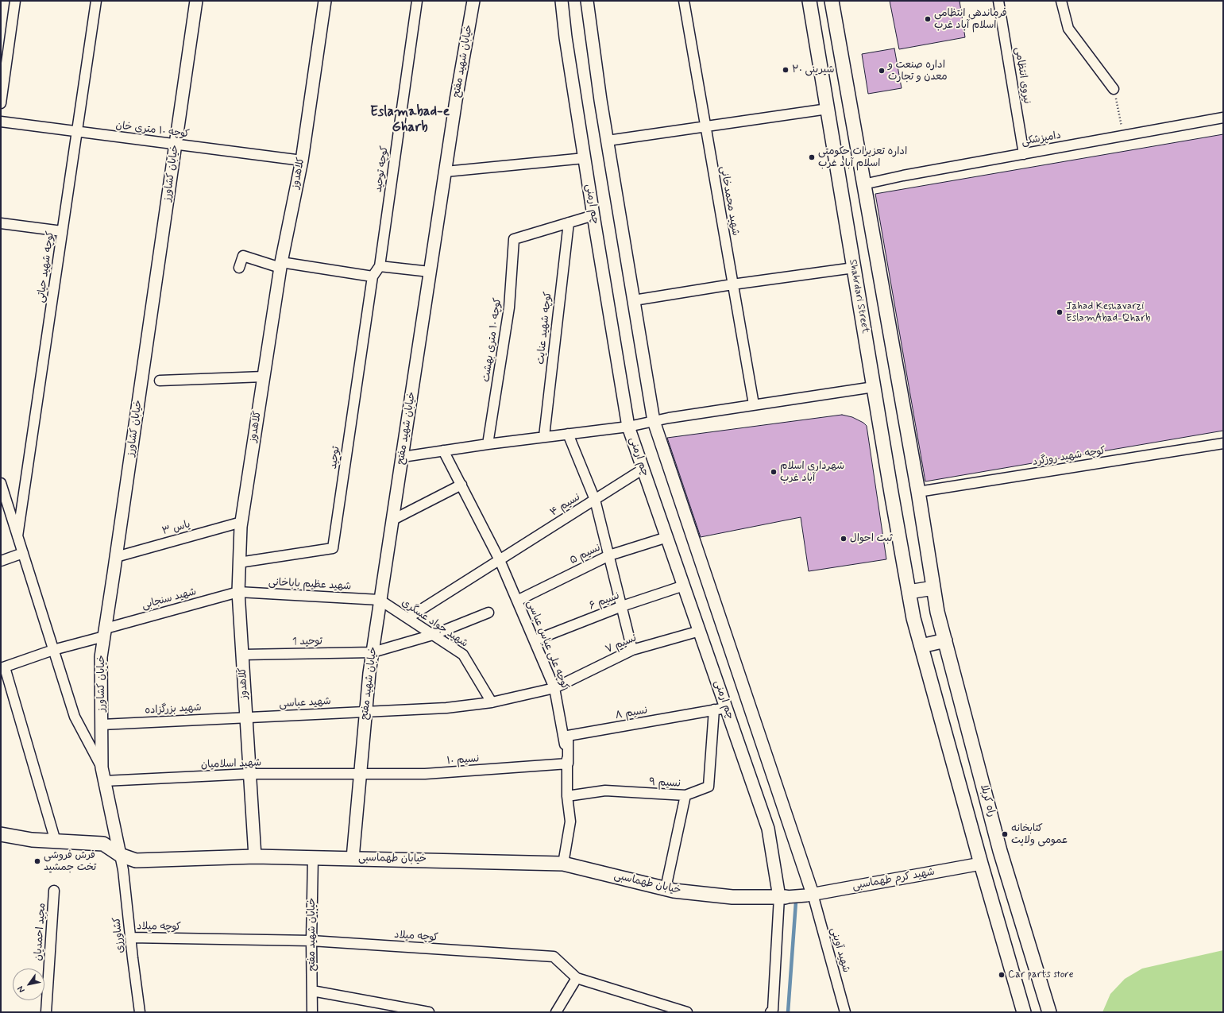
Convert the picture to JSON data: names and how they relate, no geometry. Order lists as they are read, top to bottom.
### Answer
{
  "streets": {
    "main road": ["Shahrdari Street", "راه کربلا", "خیابان طهماسبی"],
    "street": [
      "خیابان شهید مفتح",
      "نیروی انتظامی",
      "کوچه ۱۰ متری خان",
      "دامپزشکی",
      "کوچه توحید",
      "خیابان کشاورز",
      "کلاهدوز",
      "شهید محمدخانی",
      "چم ارمنی",
      "کوچه شهید حیاتی",
      "کوچه شهید عنایت",
      "کوچه ۱۰ متری بهشت",
      "کوچه شهید روزگرد",
      "توحید",
      "نسیم ۴",
      "یاس ۳",
      "نسیم ۵",
      "شهید عظیم باباخانی",
      "شهید سنجابی",
      "نسیم ۶",
      "شهید جواد عسگری",
      "توحید 1",
      "نسیم ۷",
      "کوچه علی عباس عباسی",
      "شهید عباسی",
      "شهید بزرگزاده",
      "نسیم ۸",
      "نسیم ۱۰",
      "شهید اسلامیان",
      "نسیم ۹",
      "شهید کرم طهماسبی",
      "کوچه میلاد",
      "مجید احمدیان",
      "کشاورزی",
      "شهید آوینی"
    ]
  },
  "crossings": [
    ["خیابان شهید مفتح", "شهید عظیم باباخانی"],
    ["خیابان شهید مفتح", "شهید جواد عسگری"],
    ["خیابان شهید مفتح", "توحید 1"],
    ["خیابان شهید مفتح", "شهید عباسی"],
    ["خیابان شهید مفتح", "نسیم ۱۰"],
    ["خیابان شهید مفتح", "شهید اسلامیان"],
    ["خیابان شهید مفتح", "خیابان طهماسبی"],
    ["خیابان شهید مفتح", "کوچه میلاد"],
    ["نیروی انتظامی", "دامپزشکی"],
    ["کوچه ۱۰ متری خان", "خیابان کشاورز"],
    ["کوچه ۱۰ متری خان", "کلاهدوز"],
    ["کوچه ۱۰ متری خان", "کوچه شهید حیاتی"],
    ["خیابان کشاورز", "یاس ۳"],
    ["خیابان کشاورز", "شهید سنجابی"],
    ["خیابان کشاورز", "شهید بزرگزاده"],
    ["خیابان کشاورز", "شهید اسلامیان"],
    ["خیابان کشاورز", "خیابان طهماسبی"],
    ["خیابان کشاورز", "کشاورزی"],
    ["کلاهدوز", "توحید"],
    ["کلاهدوز", "یاس ۳"],
    ["کلاهدوز", "شهید عظیم باباخانی"],
    ["کلاهدوز", "شهید سنجابی"],
    ["کلاهدوز", "توحید 1"],
    ["کلاهدوز", "شهید عباسی"],
    ["کلاهدوز", "شهید بزرگزاده"],
    ["کلاهدوز", "شهید اسلامیان"],
    ["کلاهدوز", "خیابان طهماسبی"],
    ["چم ارمنی", "نسیم ۴"],
    ["چم ارمنی", "نسیم ۵"],
    ["چم ارمنی", "نسیم ۶"],
    ["چم ارمنی", "نسیم ۷"],
    ["چم ارمنی", "نسیم ۸"],
    ["چم ارمنی", "خیابان طهماسبی"],
    ["چم ارمنی", "شهید کرم طهماسبی"],
    ["کوچه شهید عنایت", "کوچه ۱۰ متری بهشت"],
    ["نسیم ۴", "شهید جواد عسگری"],
    ["نسیم ۴", "کوچه علی عباس عباسی"],
    ["نسیم ۵", "کوچه علی عباس عباسی"],
    ["شهید عظیم باباخانی", "شهید سنجابی"],
    ["شهید عظیم باباخانی", "شهید جواد عسگری"],
    ["نسیم ۶", "کوچه علی عباس عباسی"],
    ["شهید جواد عسگری", "توحید 1"],
    ["شهید جواد عسگری", "نسیم ۷"],
    ["شهید جواد عسگری", "شهید عباسی"],
    ["نسیم ۷", "کوچه علی عباس عباسی"],
    ["نسیم ۷", "شهید عباسی"],
    ["کوچه علی عباس عباسی", "نسیم ۸"],
    ["کوچه علی عباس عباسی", "نسیم ۱۰"],
    ["کوچه علی عباس عباسی", "نسیم ۹"],
    ["کوچه علی عباس عباسی", "خیابان طهماسبی"],
    ["شهید عباسی", "شهید بزرگزاده"],
    ["نسیم ۸", "نسیم ۱۰"],
    ["نسیم ۱۰", "شهید اسلامیان"],
    ["نسیم ۹", "خیابان طهماسبی"],
    ["خیابان طهماسبی", "شهید کرم طهماسبی"],
    ["خیابان طهماسبی", "کشاورزی"],
    ["شهید کرم طهماسبی", "شهید آوینی"],
    ["کوچه میلاد", "کشاورزی"]
  ],
  "districts": ["Eslamabad-e Gharb"],
  "places": [
    "فرماندهی انتظامی اسلام آباد غرب",
    "شیرینی ۲۰",
    "اداره صنعت و معدن و تجارت",
    "اداره تعزیرات حکومتی اسلام آباد غرب",
    "Jahad Keshavarzi EslamAbad-Qharb",
    "شهرداری اسلام آباد غرب",
    "ثبت احوال",
    "کتابخانه عمومی ولایت",
    "فرش فروشی تخت جمشید",
    "Car parts store"
  ],
  "north": "bottom left"
}
